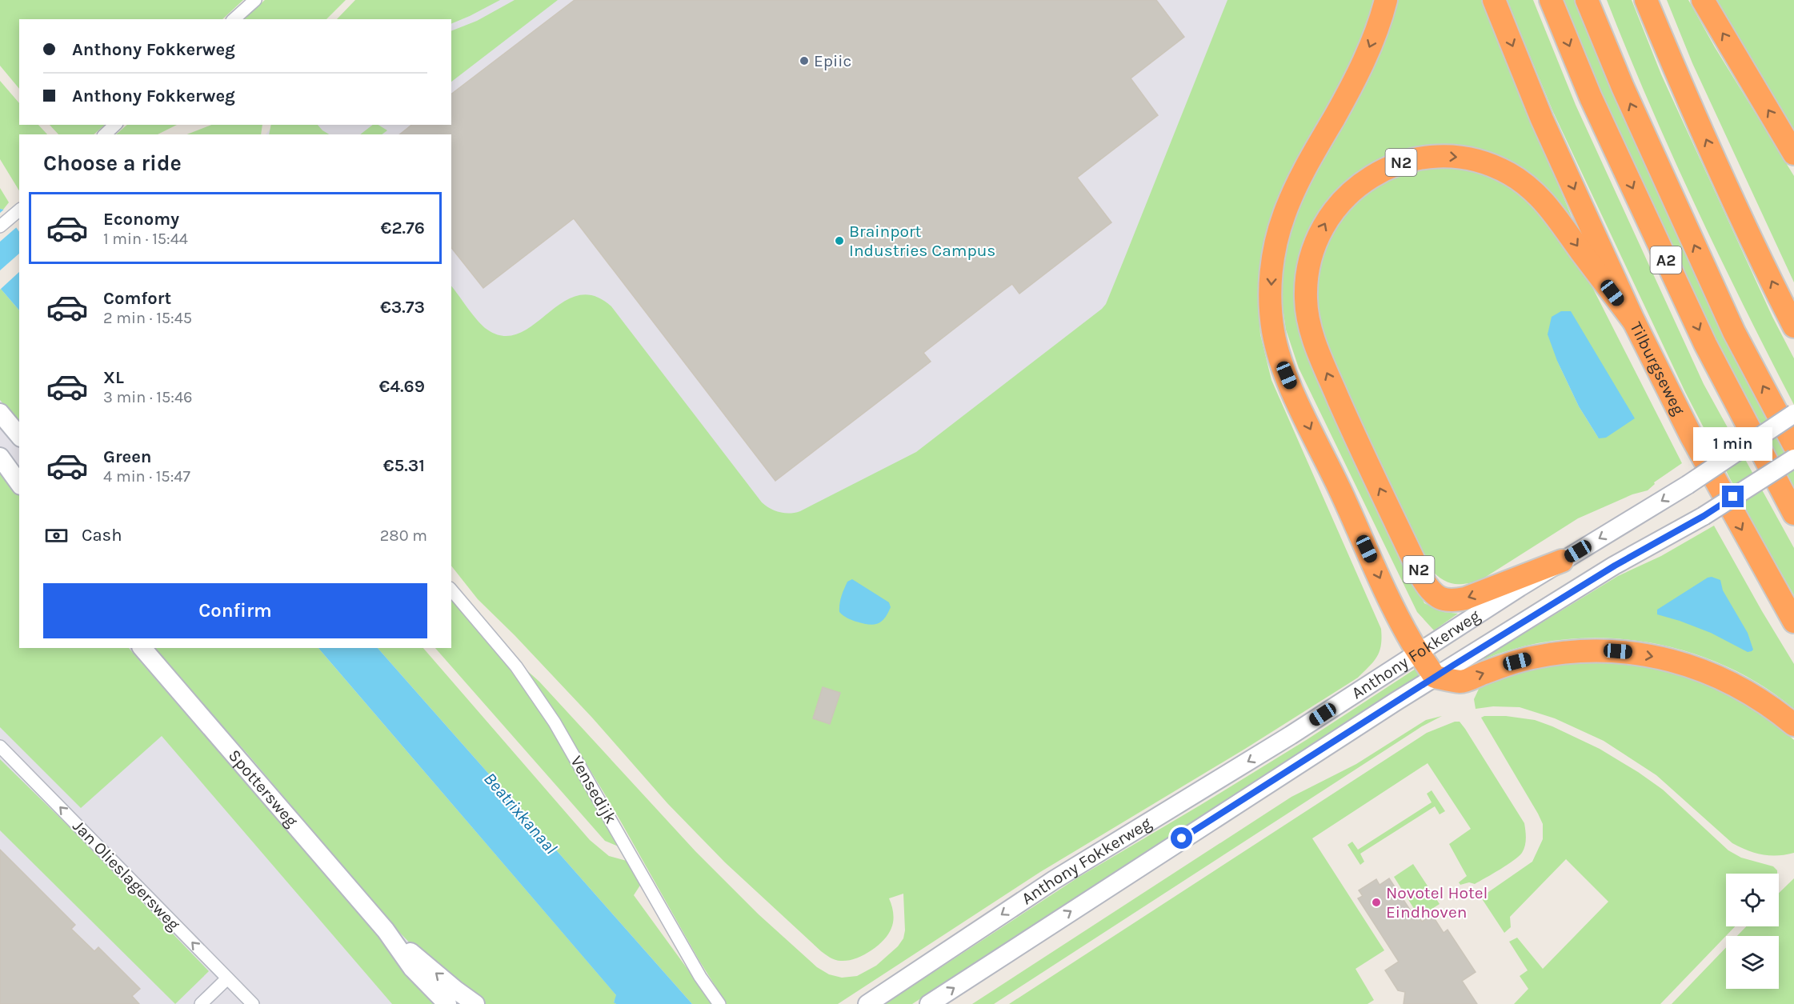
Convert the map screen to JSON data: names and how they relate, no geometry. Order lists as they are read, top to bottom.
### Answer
{
  "streets": {
    "highway": ["N2", "A2", "Tilburgseweg"],
    "main road": ["Anthony Fokkerweg", "Spottersweg"],
    "street": ["Vensedijk", "Jan Olieslagersweg"]
  },
  "crossings": [
    ["N2", "Tilburgseweg"],
    ["N2", "Anthony Fokkerweg"]
  ],
  "one_way": ["Jan Olieslagersweg"],
  "water": ["Beatrixkanaal"],
  "places": ["Epiic", "Brainport Industries Campus", "Novotel Hotel Eindhoven"],
  "page": {
    "banner": ["Anthony Fokkerweg", "Anthony Fokkerweg"],
    "heading": "Choose a ride",
    "list": [
      {
        "name": "Economy",
        "note": "1 min · 15:44",
        "value": "€2.76"
      },
      {
        "name": "Comfort",
        "note": "2 min · 15:45",
        "value": "€3.73"
      },
      {
        "name": "XL",
        "note": "3 min · 15:46",
        "value": "€4.69"
      },
      {
        "name": "Green",
        "note": "4 min · 15:47",
        "value": "€5.31"
      }
    ],
    "bubble": "1 min",
    "pay": ["Cash", "280 m"],
    "buttons": "Confirm"
  }
}
